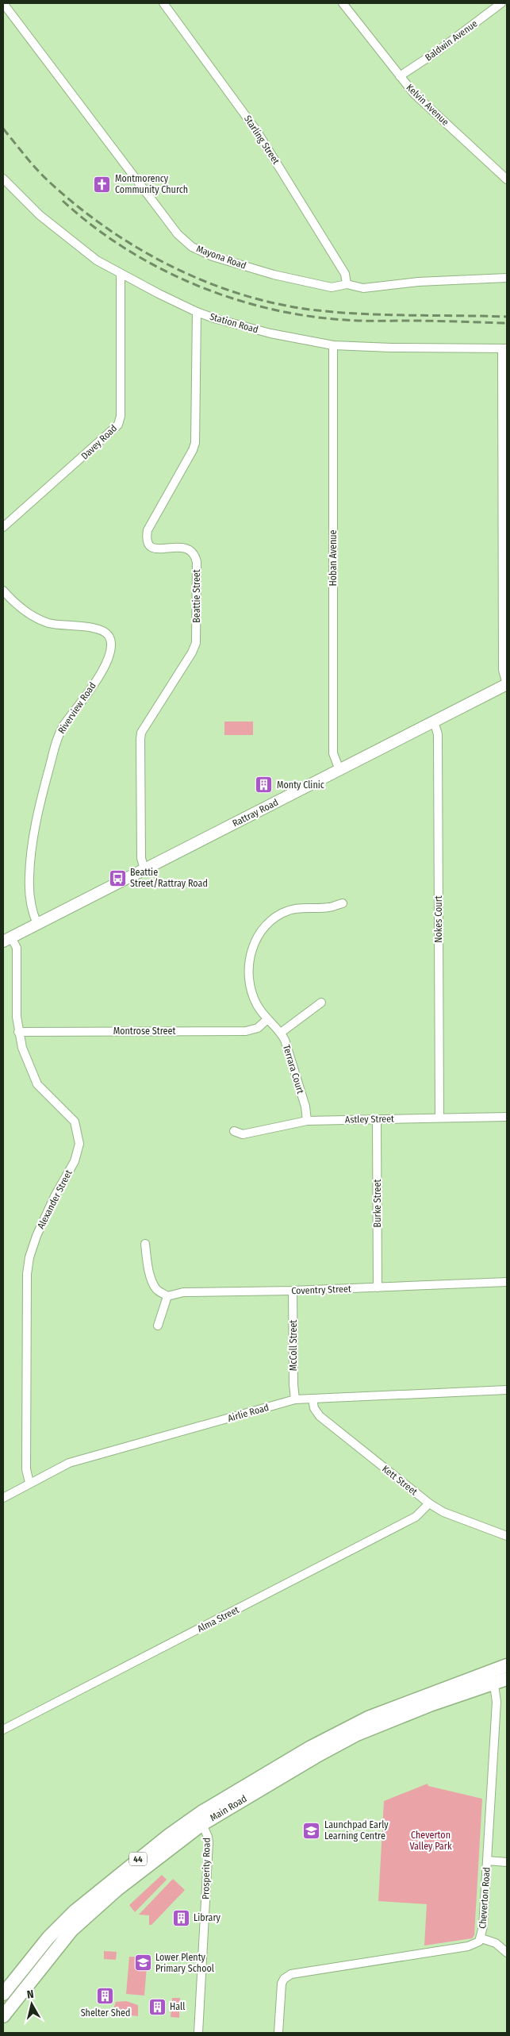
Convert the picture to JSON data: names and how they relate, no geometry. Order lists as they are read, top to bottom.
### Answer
{
  "streets": {
    "main road": ["Main Road", "44"],
    "street": [
      "Baldwin Avenue",
      "Kelvin Avenue",
      "Starling Street",
      "Mayona Road",
      "Station Road",
      "Davey Road",
      "Hoban Avenue",
      "Beattie Street",
      "Riverview Road",
      "Rattray Road",
      "Nokes Court",
      "Montrose Street",
      "Terrara Court",
      "Astley Street",
      "Alexander Street",
      "Burke Street",
      "Coventry Street",
      "McColl Street",
      "Airlie Road",
      "Kett Street",
      "Alma Street",
      "Prosperity Road",
      "Cheverton Road"
    ]
  },
  "crossings": [
    ["Baldwin Avenue", "Kelvin Avenue"],
    ["Starling Street", "Mayona Road"],
    ["Station Road", "Davey Road"],
    ["Station Road", "Hoban Avenue"],
    ["Station Road", "Beattie Street"],
    ["Hoban Avenue", "Rattray Road"],
    ["Beattie Street", "Rattray Road"],
    ["Riverview Road", "Rattray Road"],
    ["Rattray Road", "Nokes Court"],
    ["Rattray Road", "Alexander Street"],
    ["Nokes Court", "Astley Street"],
    ["Montrose Street", "Terrara Court"],
    ["Montrose Street", "Alexander Street"],
    ["Terrara Court", "Astley Street"],
    ["Astley Street", "Burke Street"],
    ["Alexander Street", "Airlie Road"],
    ["Burke Street", "Coventry Street"],
    ["Coventry Street", "McColl Street"],
    ["McColl Street", "Airlie Road"],
    ["Airlie Road", "Kett Street"],
    ["Kett Street", "Alma Street"],
    ["Main Road", "Prosperity Road"],
    ["Main Road", "Cheverton Road"]
  ],
  "parks": ["Cheverton Valley Park"],
  "places": {
    "church": ["Montmorency Community Church"],
    "building": [
      "Monty Clinic",
      "Library",
      "Shelter Shed",
      "Hall"
    ],
    "bus stop": ["Beattie Street/Rattray Road"],
    "school or university": ["Launchpad Early Learning Centre", "Lower Plenty Primary School"]
  },
  "north": "top"
}
